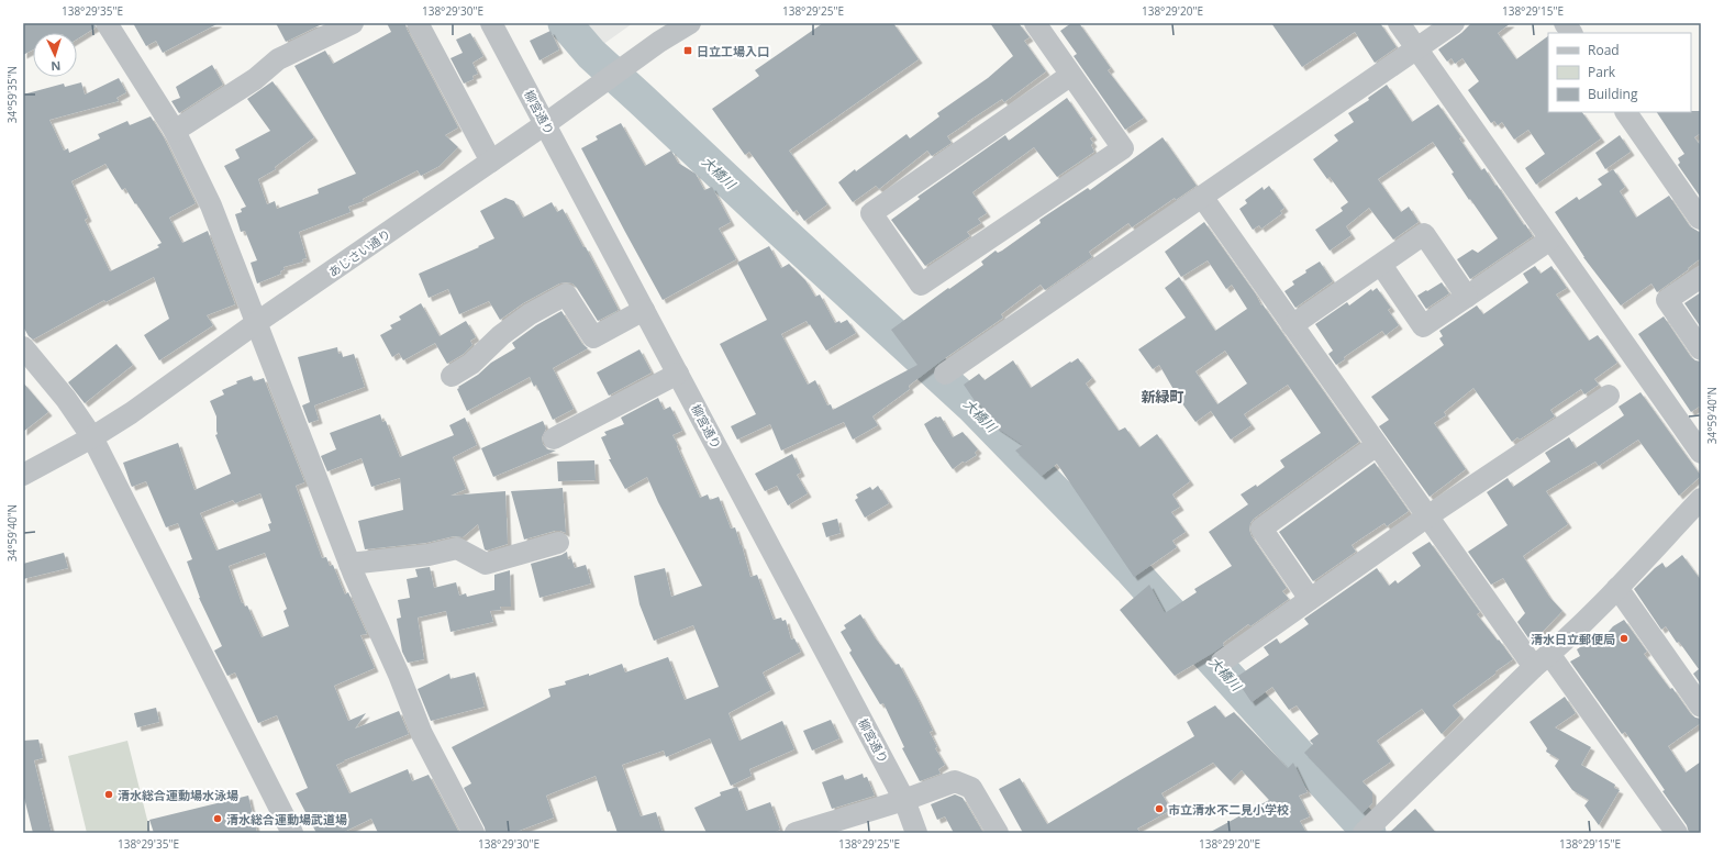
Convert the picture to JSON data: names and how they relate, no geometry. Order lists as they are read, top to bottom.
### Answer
{
  "streets": {
    "street": ["柳宮通り", "あじさい通り"]
  },
  "crossings": [
    ["柳宮通り", "あじさい通り"]
  ],
  "districts": ["新緑町"],
  "water": ["大橋川"],
  "places": {
    "transit": ["日立工場入口"],
    "other": [
      "清水日立郵便局",
      "清水総合運動場水泳場",
      "市立清水不二見小学校",
      "清水総合運動場武道場"
    ]
  },
  "legend": ["Road", "Park", "Building"],
  "north": "bottom",
  "coordinates": [
    "138°29'35\"E",
    "138°29'30\"E",
    "138°29'25\"E",
    "138°29'20\"E",
    "138°29'15\"E",
    "34°59'35\"N",
    "34°59'40\"N"
  ]
}
